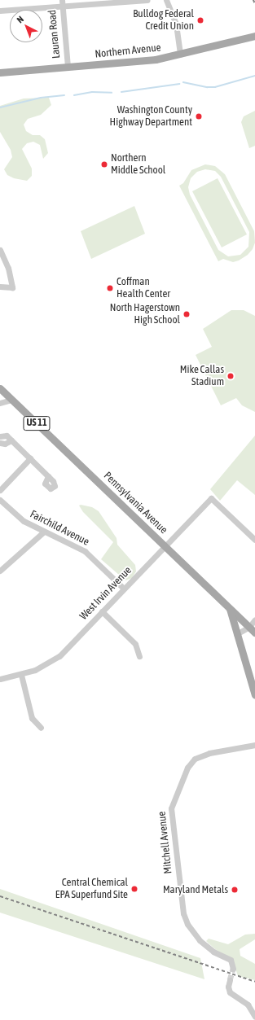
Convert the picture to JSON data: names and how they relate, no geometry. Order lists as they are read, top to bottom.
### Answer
{
  "streets": {
    "main road": ["Northern Avenue", "US 11", "Pennsylvania Avenue"],
    "street": [
      "Lauran Road",
      "Fairchild Avenue",
      "West Irvin Avenue",
      "Mitchell Avenue"
    ]
  },
  "crossings": [
    ["Lauran Road", "Northern Avenue"],
    ["Pennsylvania Avenue", "West Irvin Avenue"],
    ["Fairchild Avenue", "West Irvin Avenue"]
  ],
  "places": [
    "Bulldog Federal Credit Union",
    "Washington County Highway Department",
    "Northern Middle School",
    "Coffman Health Center",
    "North Hagerstown High School",
    "Mike Callas Stadium",
    "Central Chemical EPA Superfund Site",
    "Maryland Metals"
  ],
  "north": "top left"
}
